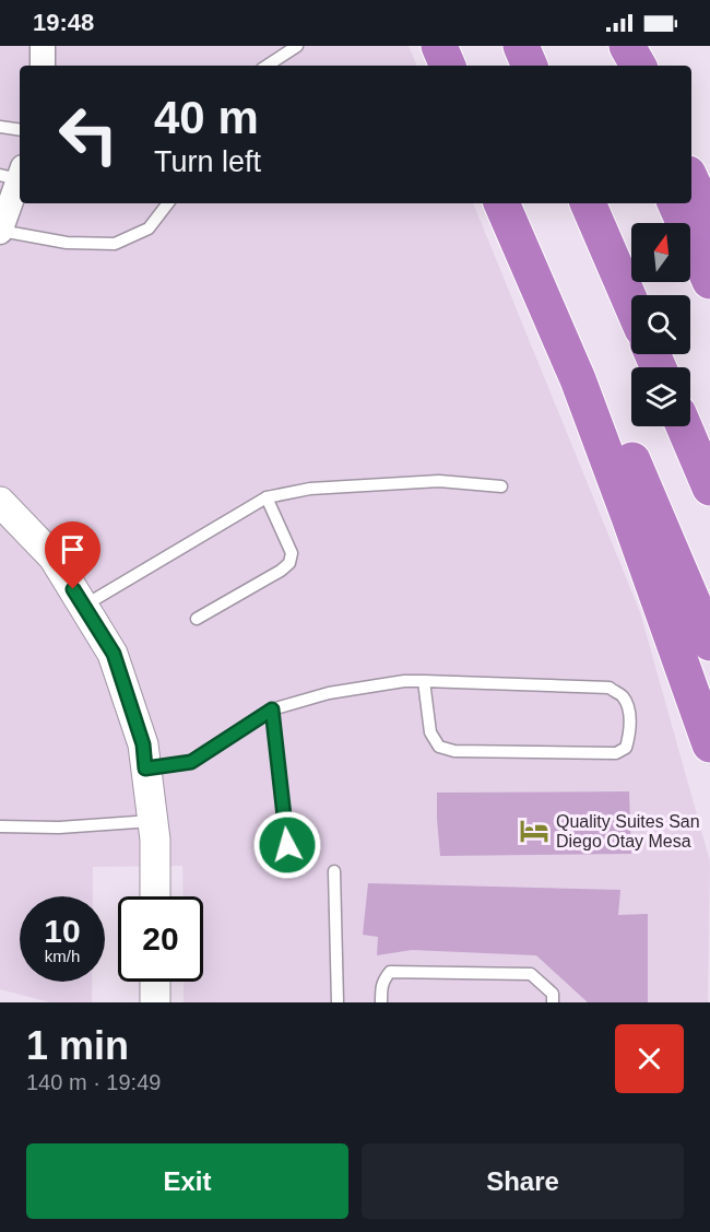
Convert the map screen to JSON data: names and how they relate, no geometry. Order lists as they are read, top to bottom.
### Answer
{
  "places": {
    "hotel": ["Quality Suites San Diego Otay Mesa"]
  },
  "north": "top",
  "page": {
    "status": "19:48",
    "turn": ["40 m", "Turn left"],
    "speed": "10 km/h",
    "limit": "20",
    "heading": ["1 min", "140 m · 19:49"],
    "buttons": ["Exit", "Share"]
  }
}
